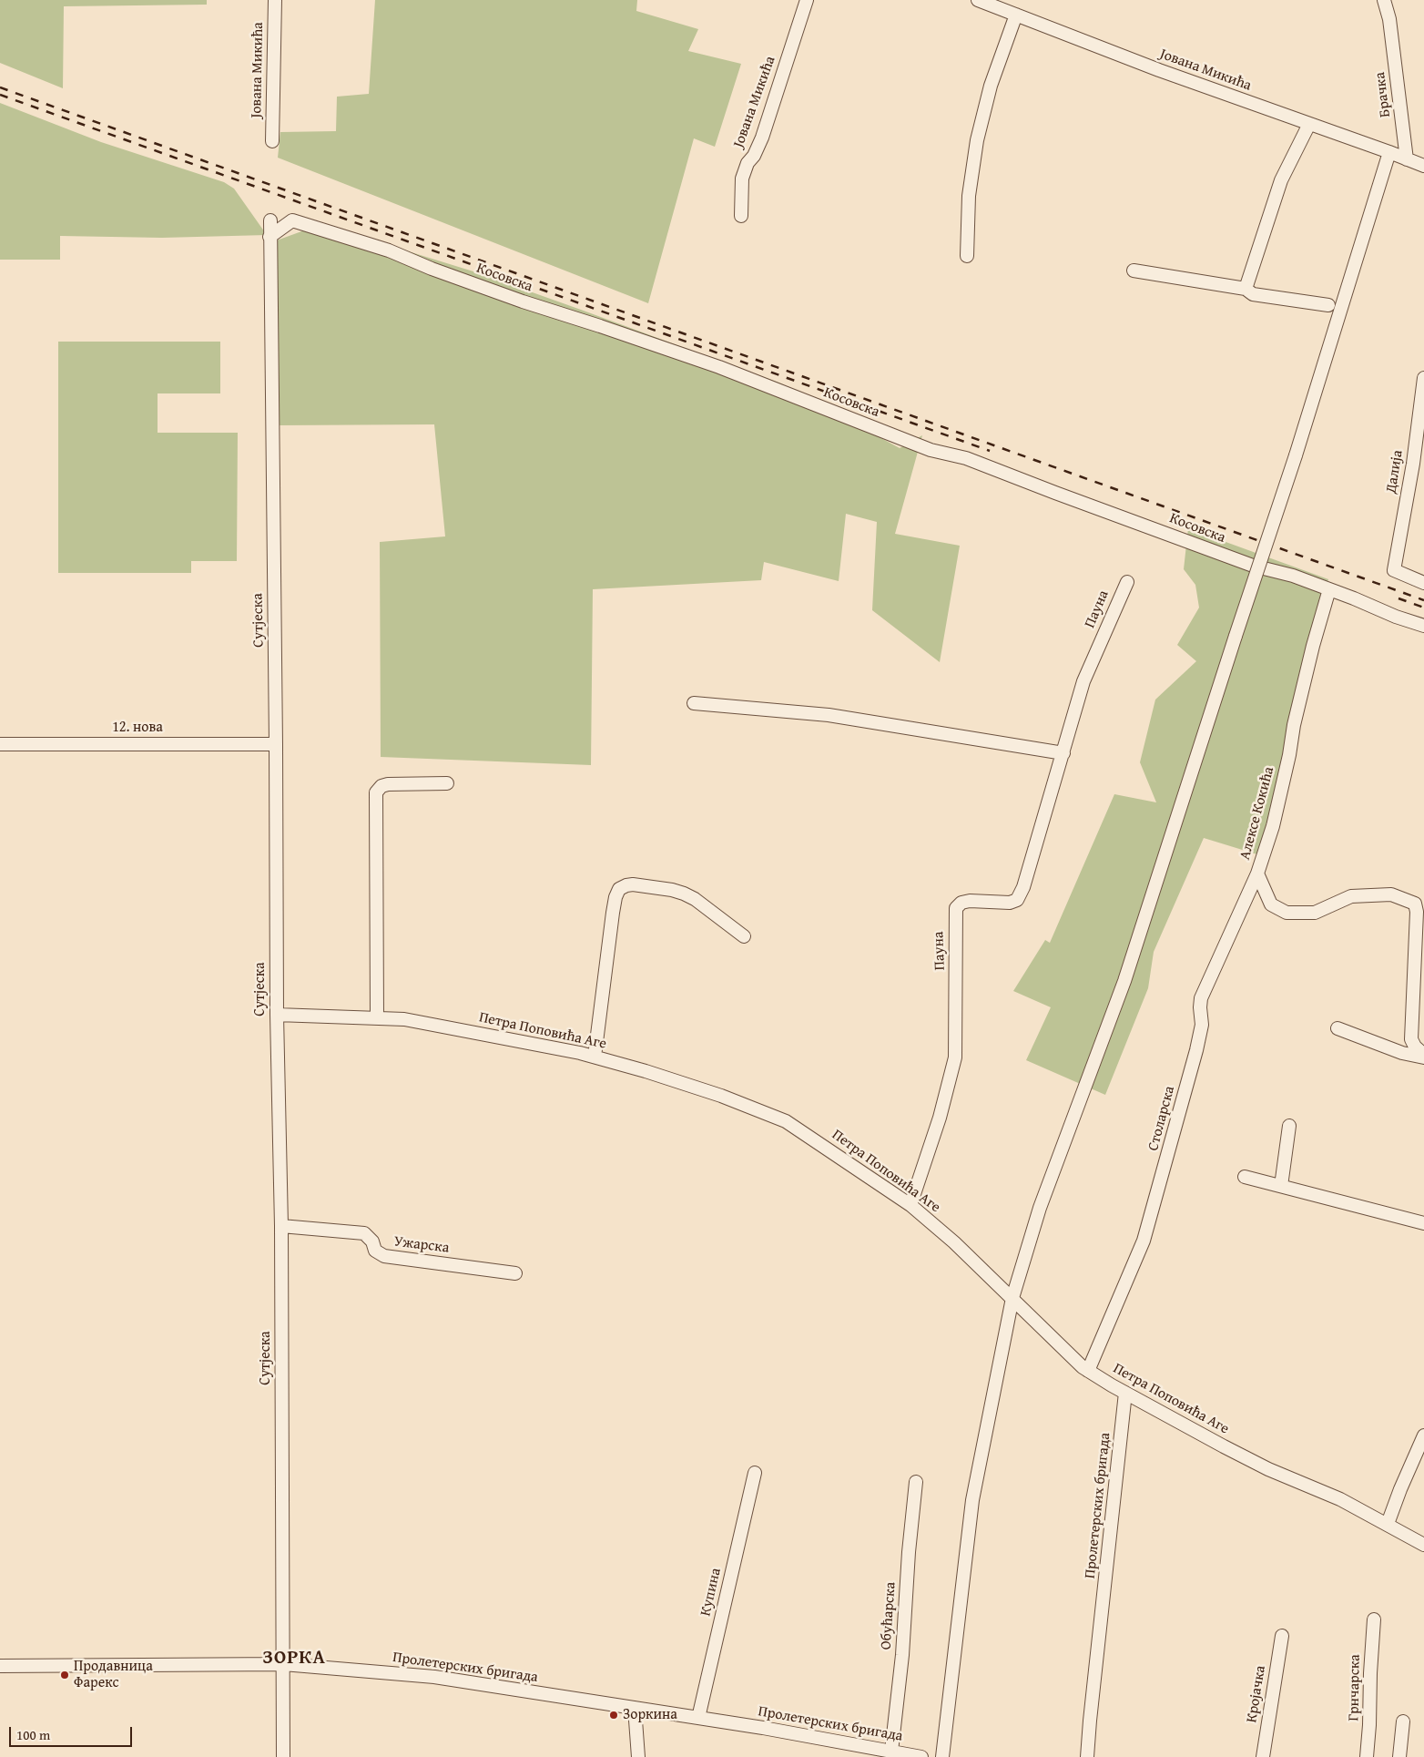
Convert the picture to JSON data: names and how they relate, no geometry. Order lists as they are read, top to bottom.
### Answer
{
  "streets": {
    "street": [
      "Јована Микића",
      "Брачка",
      "Косовска",
      "Далија",
      "Пауна",
      "Сутјеска",
      "12. нова",
      "Алексе Кокића",
      "Петра Поповића Аге",
      "Столарска",
      "Ужарска",
      "Пролетерских бригада",
      "Купина",
      "Обућарска",
      "Грнчарска",
      "Кројачка"
    ]
  },
  "crossings": [
    ["Јована Микића", "Брачка"],
    ["Косовска", "Сутјеска"],
    ["Косовска", "Алексе Кокића"],
    ["Пауна", "Петра Поповића Аге"],
    ["Сутјеска", "12. нова"],
    ["Сутјеска", "Петра Поповића Аге"],
    ["Сутјеска", "Ужарска"],
    ["Сутјеска", "Пролетерских бригада"],
    ["Алексе Кокића", "Столарска"],
    ["Петра Поповића Аге", "Столарска"],
    ["Петра Поповића Аге", "Пролетерских бригада"],
    ["Пролетерских бригада", "Купина"],
    ["Пролетерских бригада", "Обућарска"]
  ],
  "districts": ["ЗОРКА"],
  "places": ["Продавница Фарекс", "Зоркина"],
  "scale_bar": "100 m"
}
